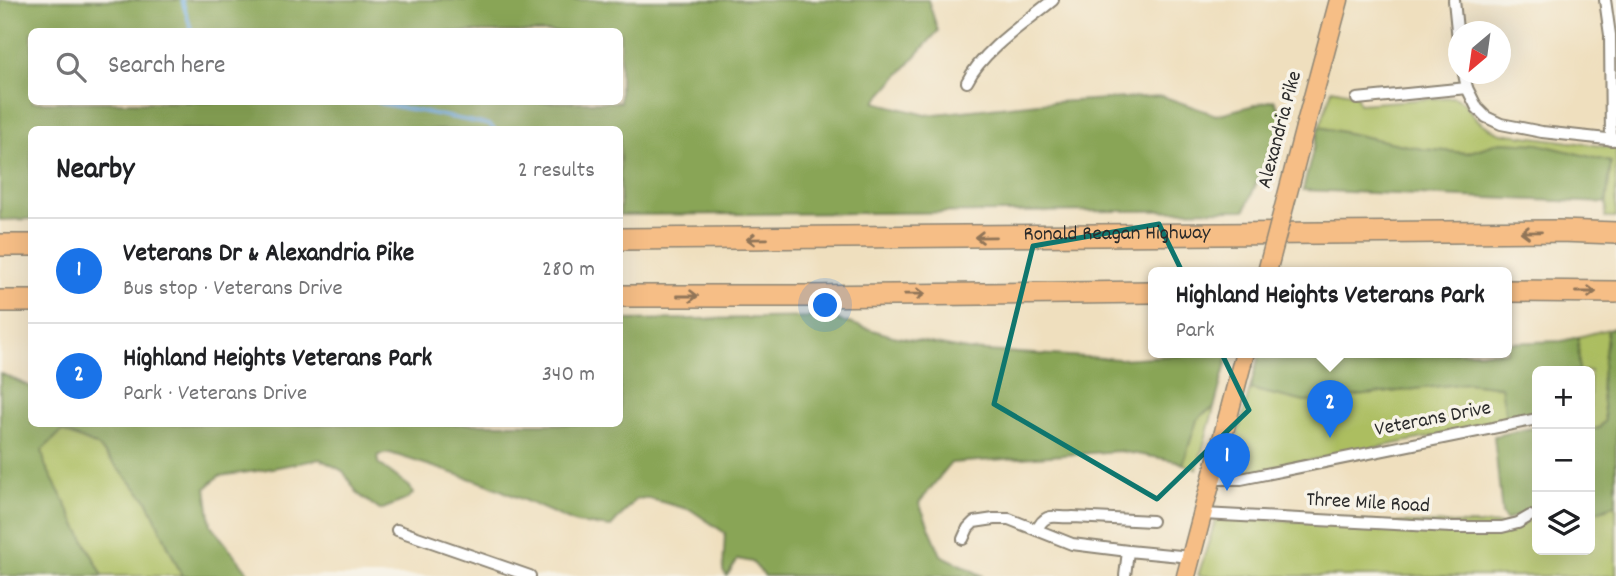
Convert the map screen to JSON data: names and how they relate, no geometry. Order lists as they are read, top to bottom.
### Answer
{
  "streets": {
    "highway": ["Ronald Reagan Highway"],
    "main road": ["Alexandria Pike"],
    "street": ["Veterans Drive", "Three Mile Road"]
  },
  "north": "bottom left",
  "page": {
    "search": "Search here",
    "heading": ["Nearby", "2 results"],
    "list": [
      {
        "mark": "1",
        "name": "Veterans Dr & Alexandria Pike",
        "note": "Bus stop · Veterans Drive",
        "value": "280 m"
      },
      {
        "mark": "2",
        "name": "Highland Heights Veterans Park",
        "note": "Park · Veterans Drive",
        "value": "340 m"
      }
    ],
    "popup": ["Highland Heights Veterans Park", "Park"],
    "map_buttons": ["+", "−"],
    "pins": ["2", "1"]
  }
}
